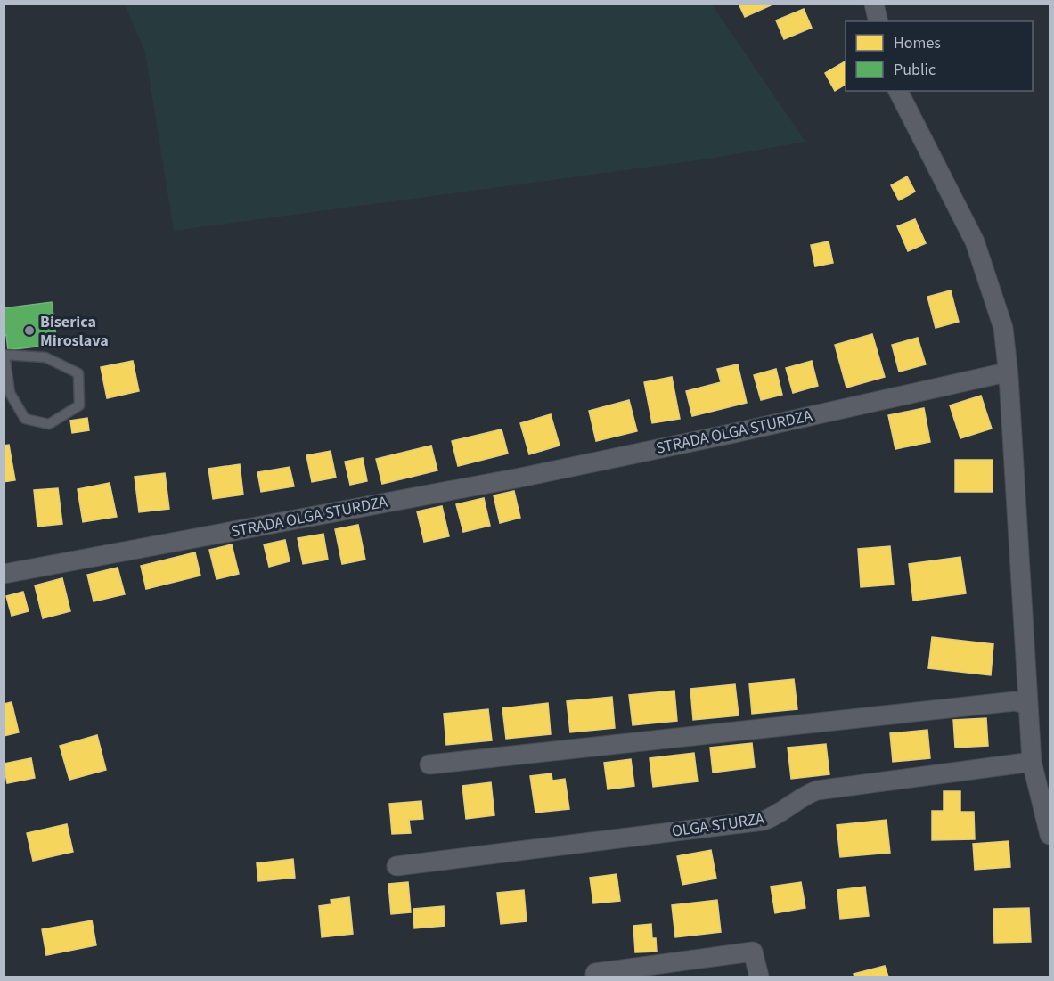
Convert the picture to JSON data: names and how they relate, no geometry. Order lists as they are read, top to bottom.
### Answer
{
  "streets": {
    "street": ["STRADA OLGA STURDZA", "OLGA STURZA"]
  },
  "places": ["Biserica Miroslava"],
  "legend": ["Homes", "Public"]
}
